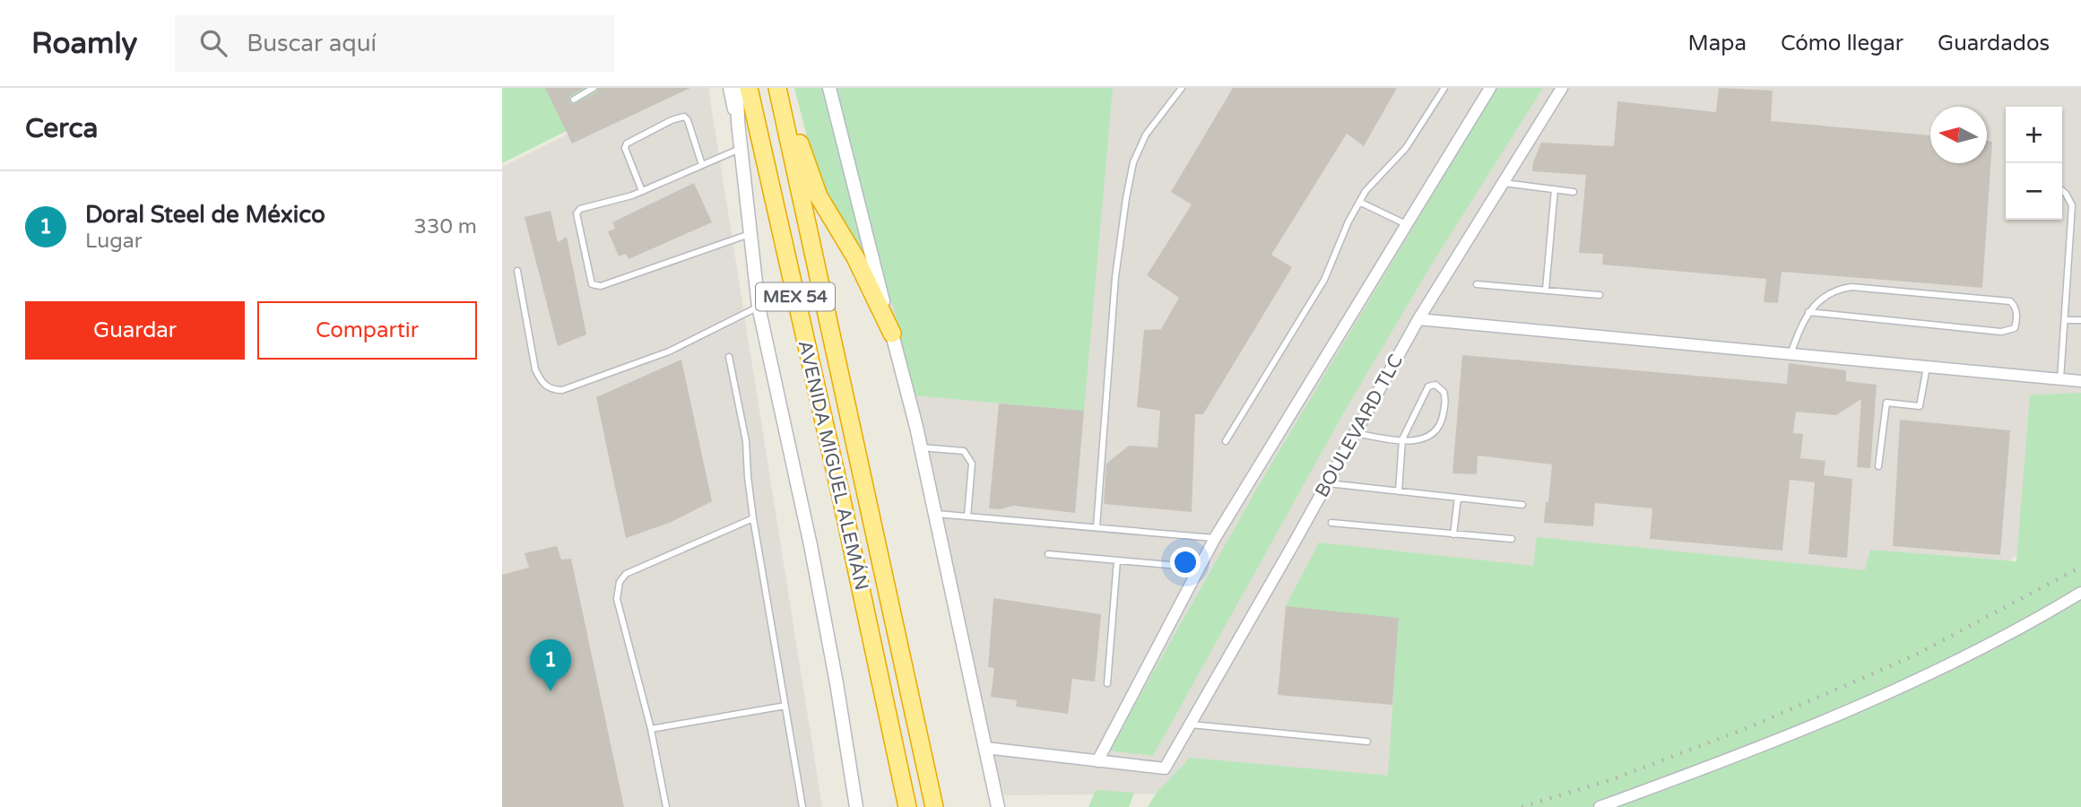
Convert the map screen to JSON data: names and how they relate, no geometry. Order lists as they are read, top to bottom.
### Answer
{
  "streets": {
    "highway": ["MEX 54", "AVENIDA MIGUEL ALEMÁN"],
    "street": ["BOULEVARD TLC"]
  },
  "north": "left",
  "page": {
    "header": "Roamly",
    "search": "Buscar aquí",
    "nav": ["Mapa", "Cómo llegar", "Guardados"],
    "heading": "Cerca",
    "map_buttons": ["+", "−"],
    "list": [
      {
        "mark": "1",
        "name": "Doral Steel de México",
        "note": "Lugar",
        "value": "330 m"
      }
    ],
    "buttons": ["Guardar", "Compartir"],
    "pins": "1"
  }
}
